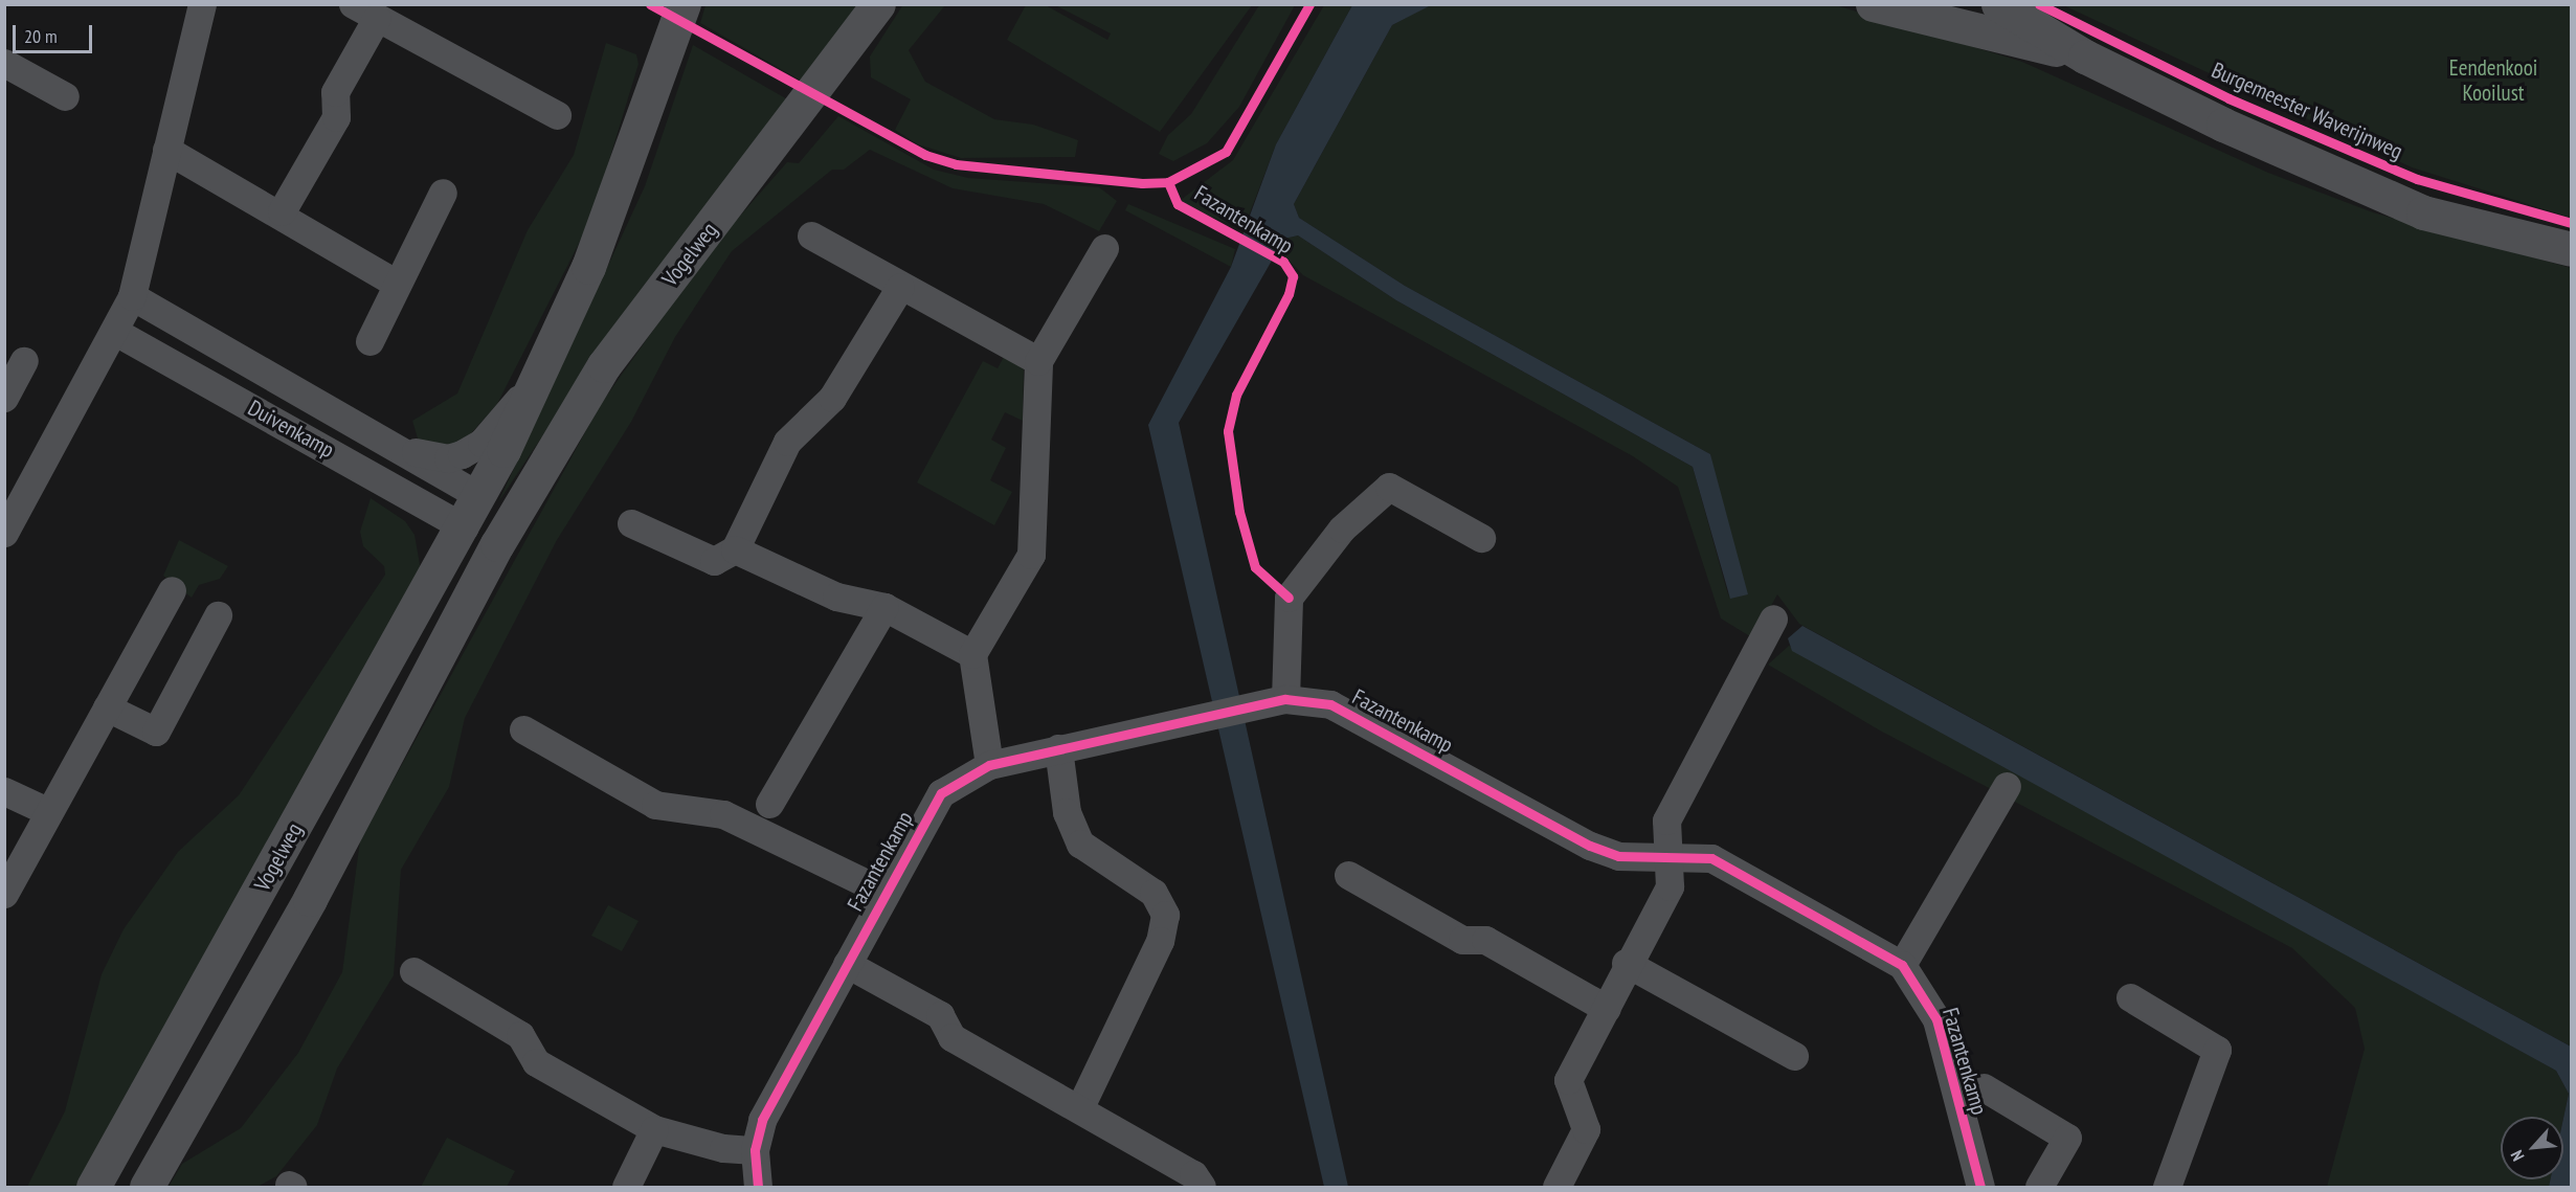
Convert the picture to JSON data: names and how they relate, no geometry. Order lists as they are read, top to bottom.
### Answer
{
  "streets": {
    "street": [
      "Burgemeester Waverijnweg",
      "Fazantenkamp",
      "Vogelweg",
      "Duivenkamp"
    ]
  },
  "crossings": [
    ["Vogelweg", "Duivenkamp"]
  ],
  "parks": ["Eendenkooi Kooilust"],
  "scale_bar": "20 m",
  "north": "bottom left"
}
